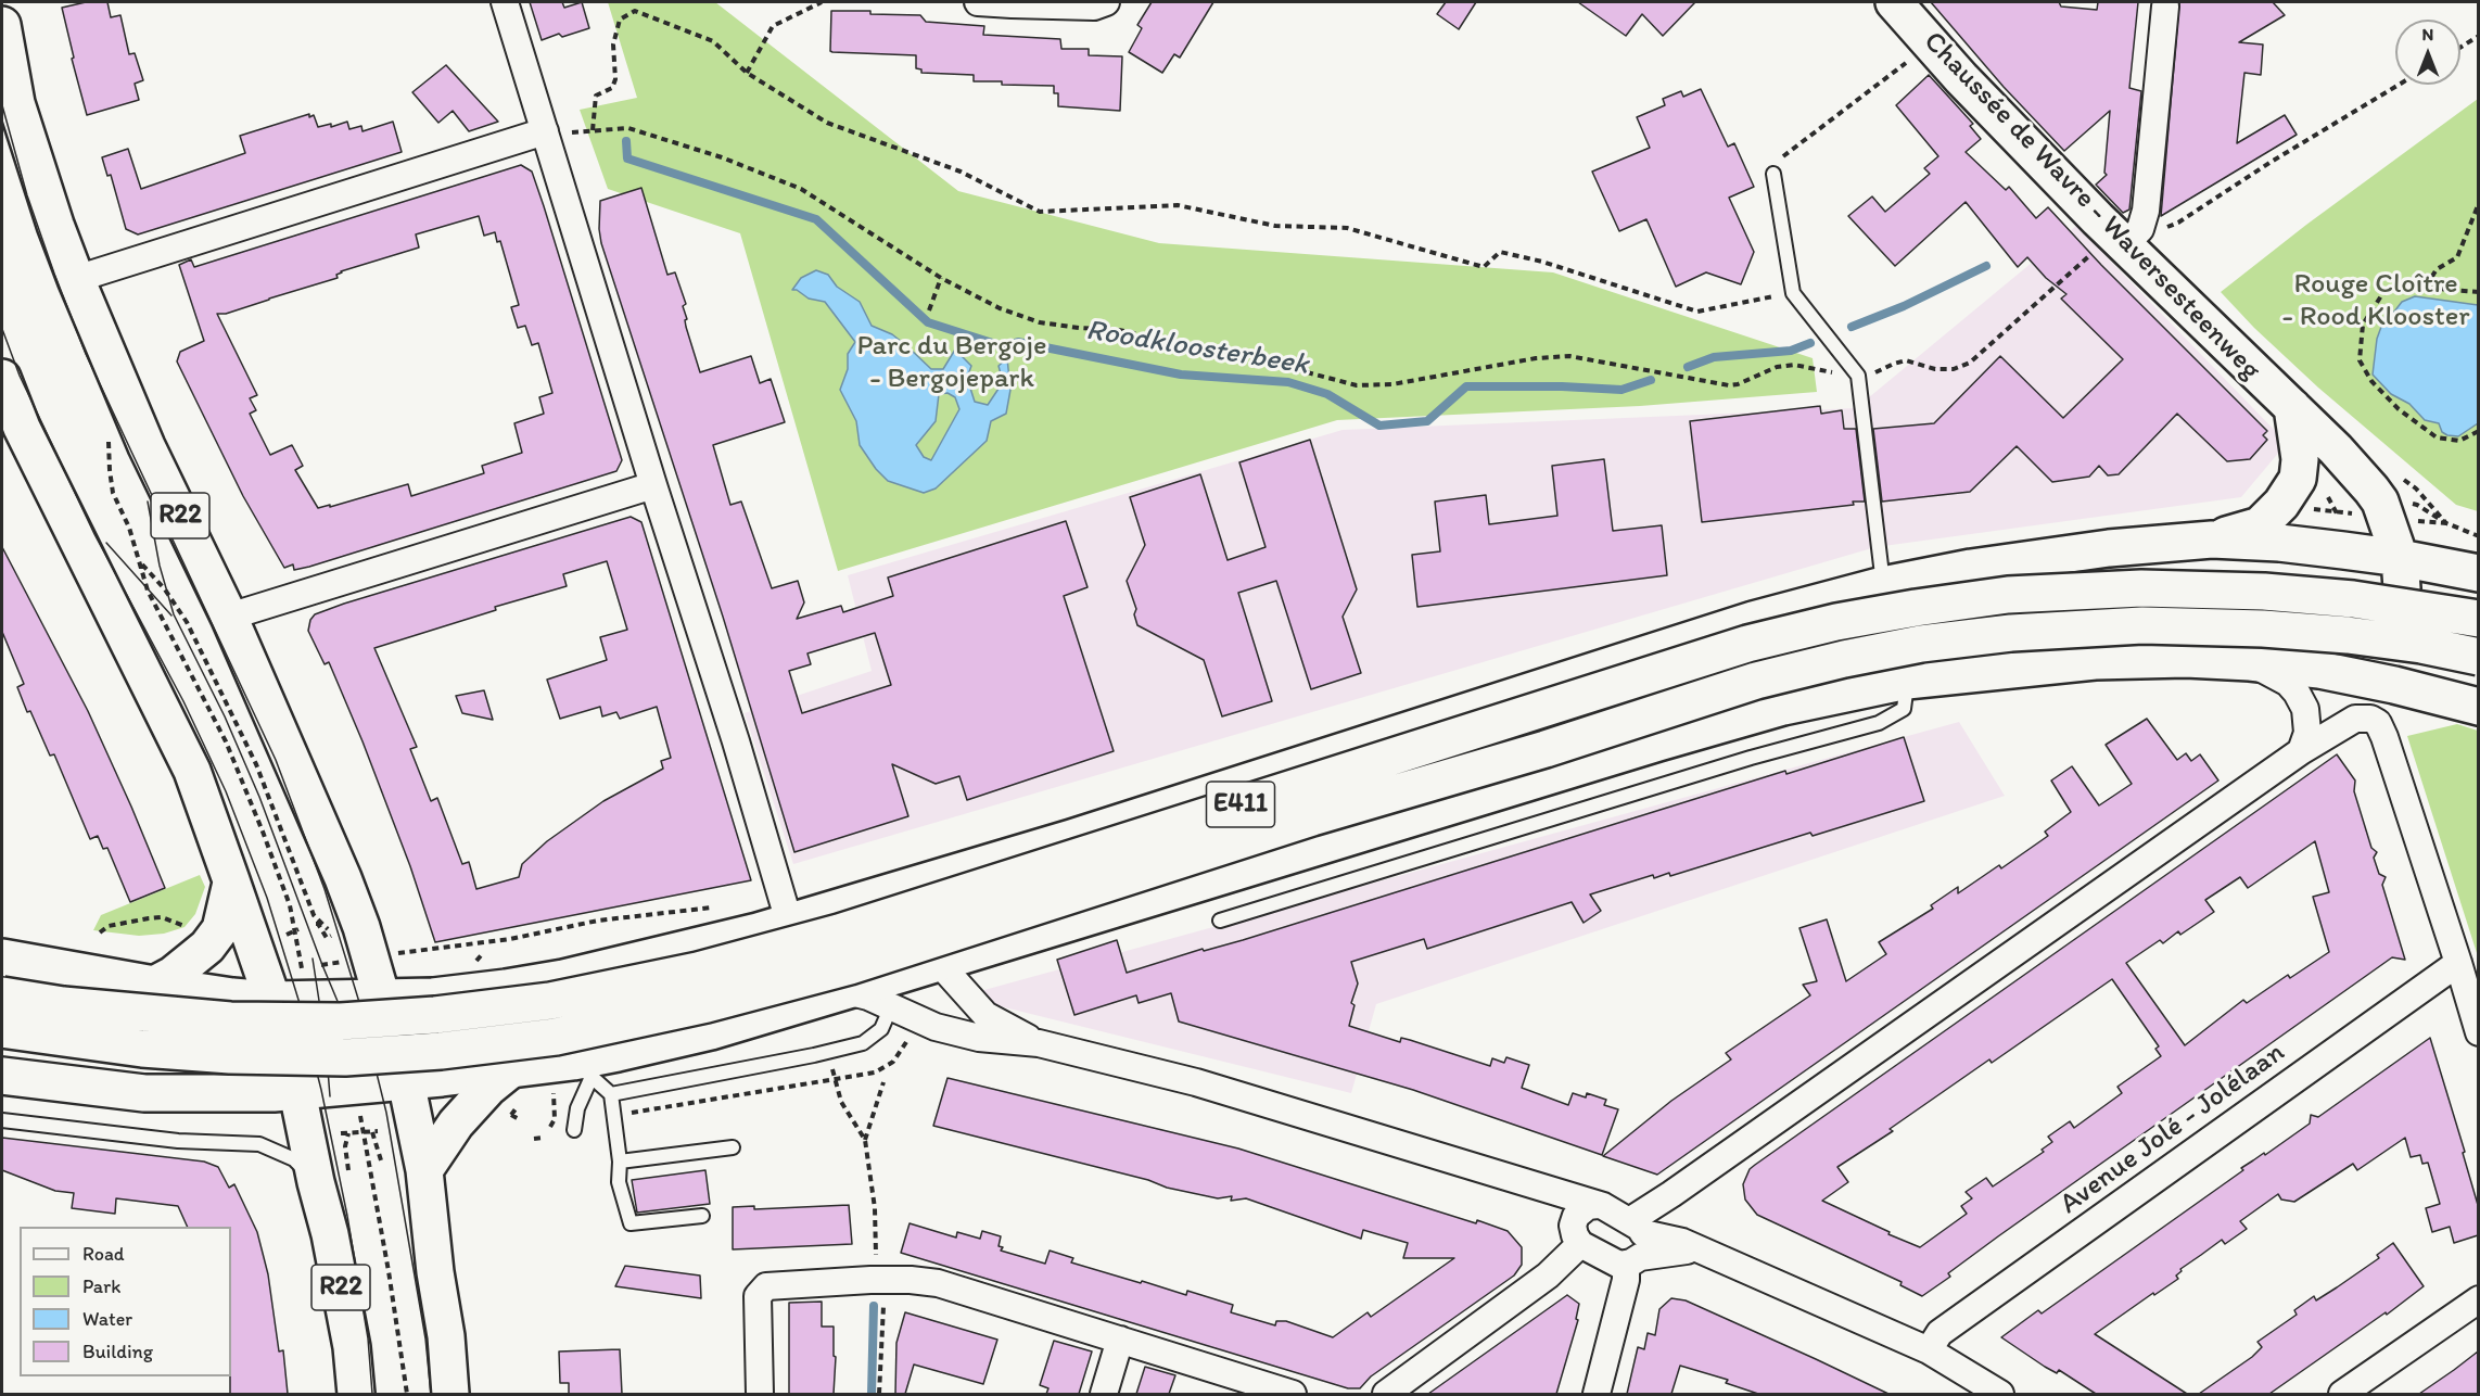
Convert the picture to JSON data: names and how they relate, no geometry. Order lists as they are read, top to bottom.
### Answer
{
  "streets": {
    "main road": ["Chaussée de Wavre - Waversesteenweg", "R22", "E411"],
    "street": ["Avenue Jolé - Jolélaan"]
  },
  "water": ["Roodkloosterbeek"],
  "parks": ["Rouge Cloître - Rood Klooster", "Parc du Bergoje - Bergojepark"],
  "legend": [
    "Road",
    "Park",
    "Water",
    "Building"
  ],
  "north": "top"
}
